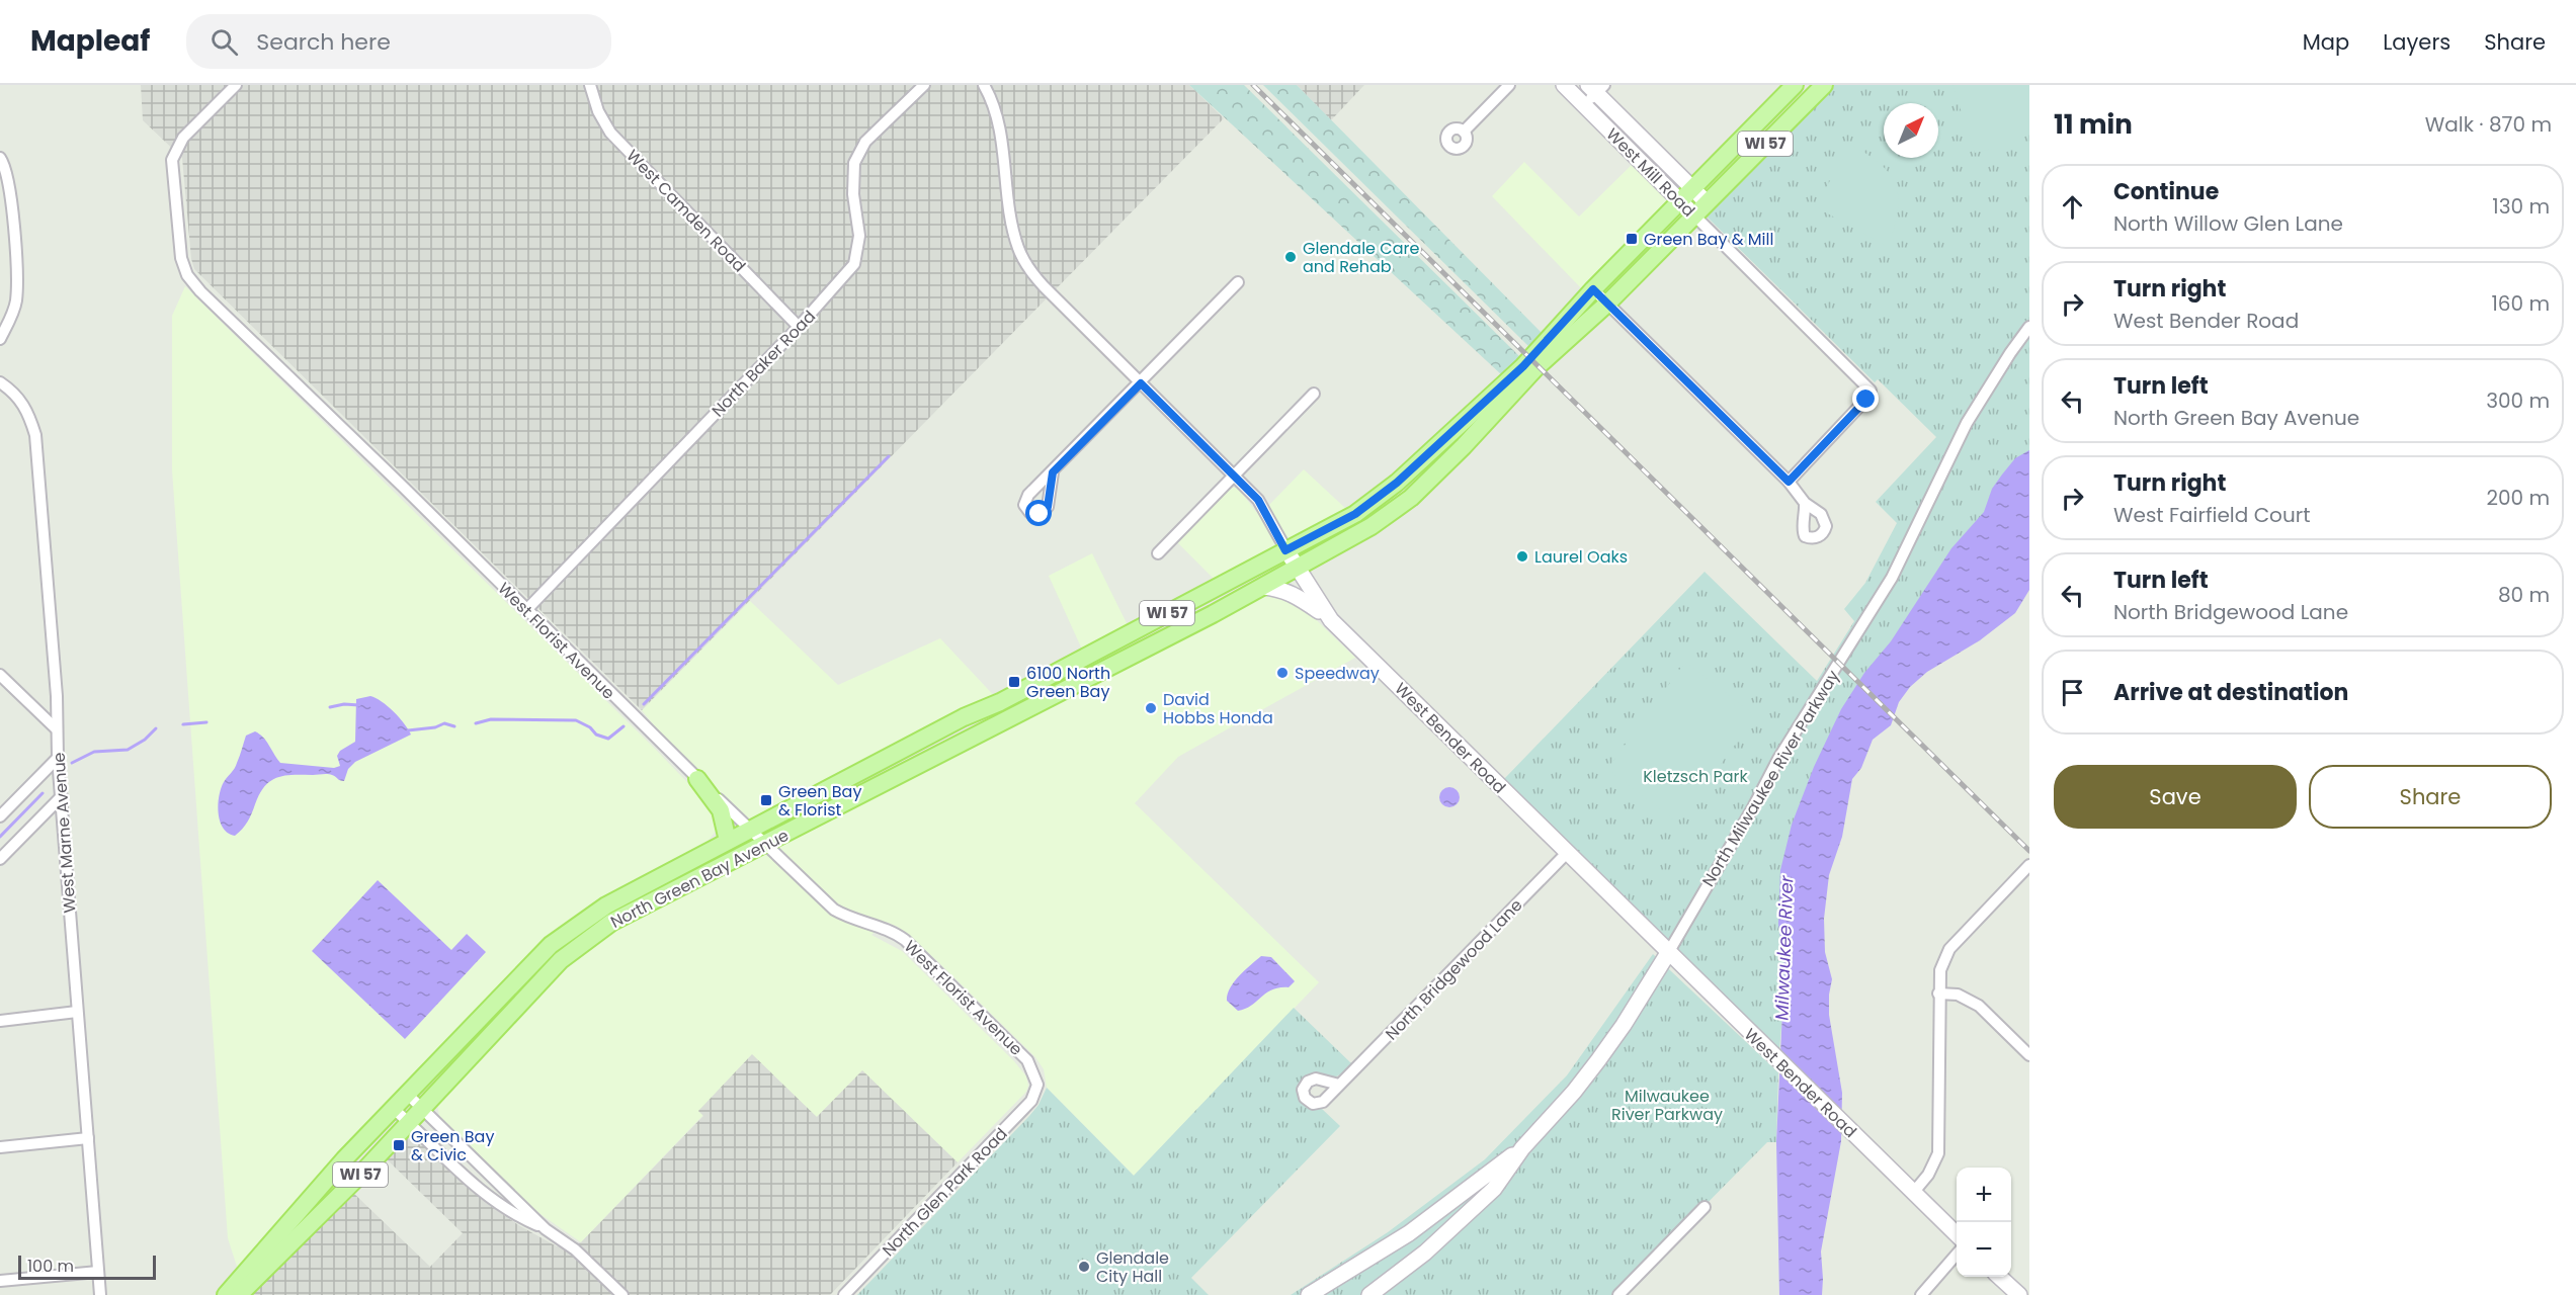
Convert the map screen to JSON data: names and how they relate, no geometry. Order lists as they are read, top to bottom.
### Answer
{
  "streets": {
    "main road": ["WI 57", "North Green Bay Avenue"],
    "street": [
      "West Mill Road",
      "West Camden Road",
      "North Baker Road",
      "West Florist Avenue",
      "West Bender Road",
      "North Milwaukee River Parkway",
      "West Marne Avenue",
      "North Bridgewood Lane",
      "North Glen Park Road"
    ]
  },
  "crossings": [
    ["West Mill Road", "North Green Bay Avenue"],
    ["West Camden Road", "North Baker Road"],
    ["North Baker Road", "West Florist Avenue"],
    ["West Florist Avenue", "North Green Bay Avenue"],
    ["West Florist Avenue", "North Glen Park Road"],
    ["West Bender Road", "North Milwaukee River Parkway"],
    ["West Bender Road", "North Green Bay Avenue"],
    ["West Bender Road", "North Bridgewood Lane"]
  ],
  "water": ["Milwaukee River"],
  "parks": ["Kletzsch Park", "Milwaukee River Parkway"],
  "places": {
    "transit": [
      "Green Bay & Mill",
      "6100 North Green Bay",
      "Green Bay & Florist",
      "Green Bay & Civic"
    ],
    "other": [
      "Glendale Care and Rehab",
      "Laurel Oaks",
      "Speedway",
      "David Hobbs Honda",
      "Glendale City Hall"
    ]
  },
  "scale_bar": "100 m",
  "north": "top right",
  "page": {
    "header": "Mapleaf",
    "search": "Search here",
    "nav": ["Map", "Layers", "Share"],
    "heading": ["11 min", "Walk · 870 m"],
    "list": [
      ["Continue", "North Willow Glen Lane", "130 m"],
      ["Turn right", "West Bender Road", "160 m"],
      ["Turn left", "North Green Bay Avenue", "300 m"],
      ["Turn right", "West Fairfield Court", "200 m"],
      ["Turn left", "North Bridgewood Lane", "80 m"],
      "Arrive at destination"
    ],
    "buttons": ["Save", "Share"],
    "map_buttons": ["+", "−"],
    "scale": "100 m"
  }
}
